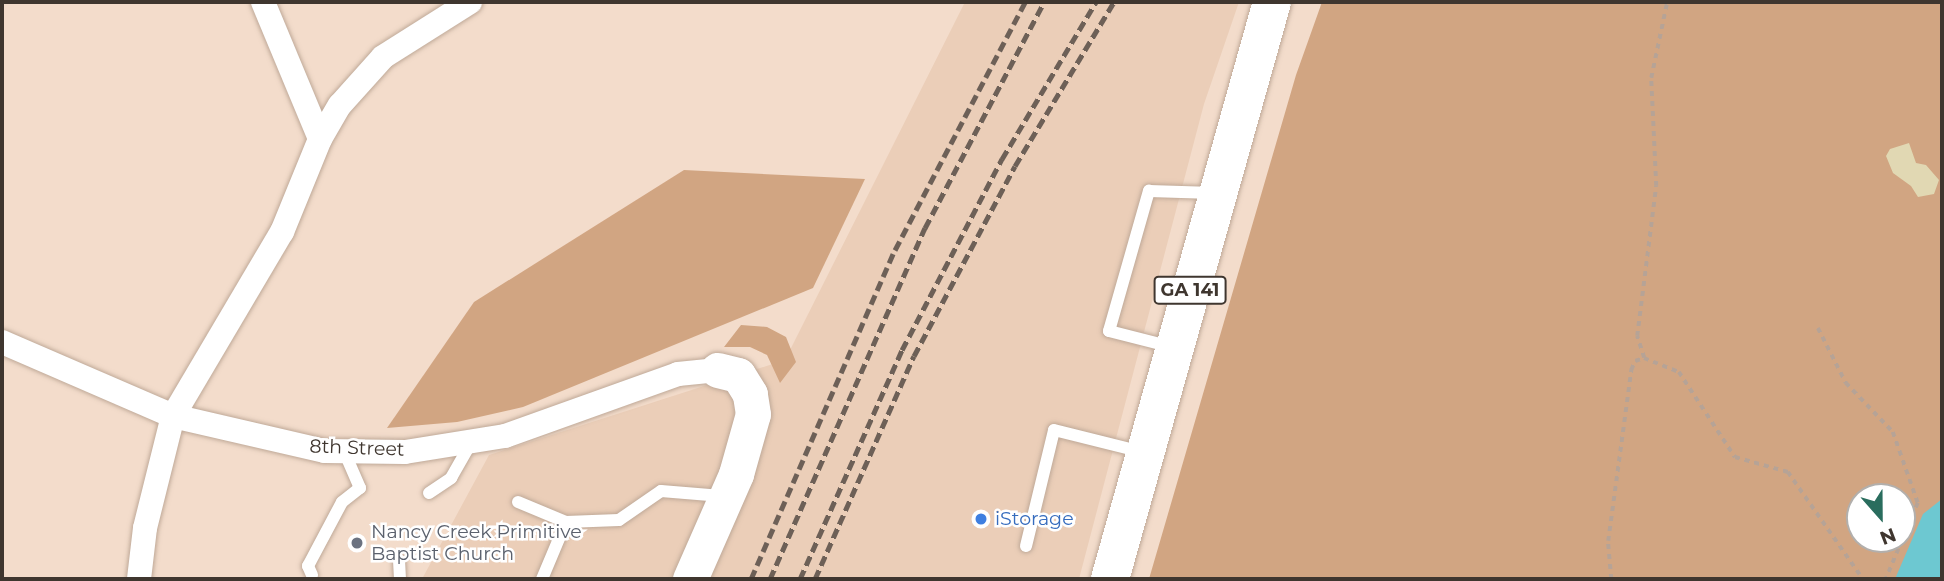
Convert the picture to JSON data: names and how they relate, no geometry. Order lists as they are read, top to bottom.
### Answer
{
  "streets": {
    "highway": ["GA 141"],
    "street": ["8th Street"]
  },
  "places": ["iStorage", "Nancy Creek Primitive Baptist Church"],
  "north": "bottom"
}
